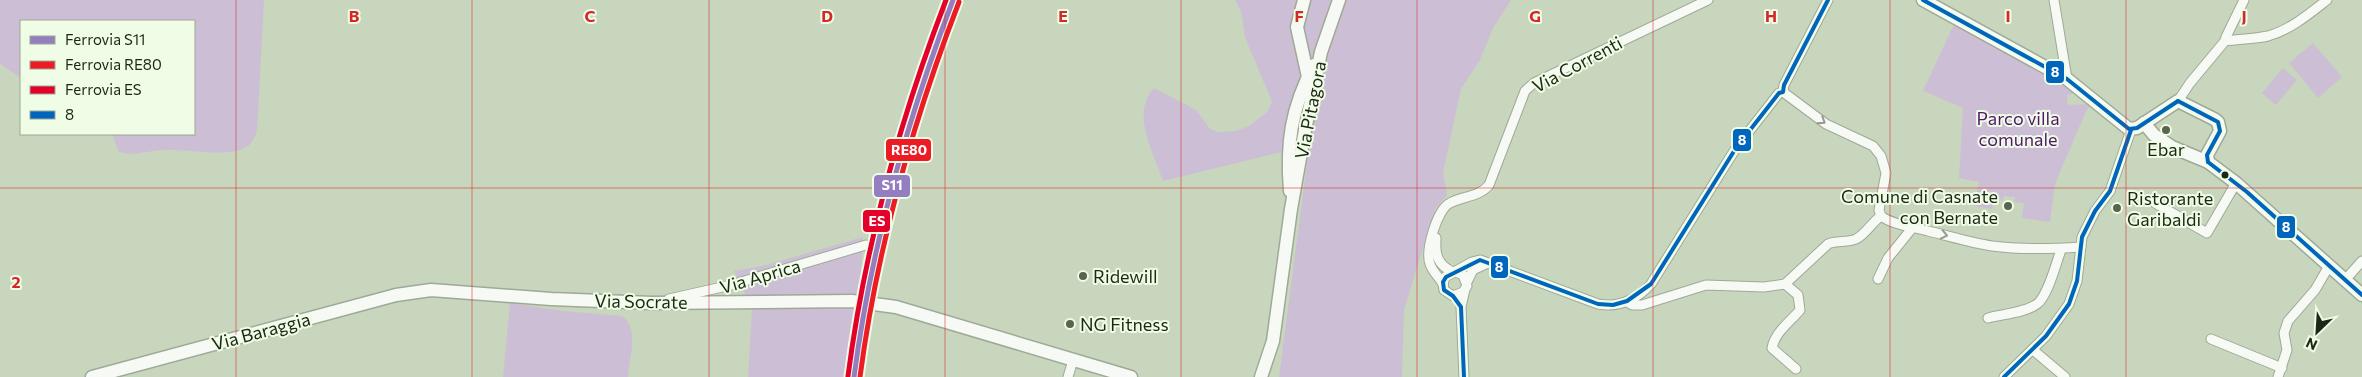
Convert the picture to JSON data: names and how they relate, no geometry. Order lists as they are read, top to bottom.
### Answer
{
  "streets": {
    "street": [
      "Via Correnti",
      "Via Pitagora",
      "Via Aprica",
      "Via Socrate",
      "Via Baraggia"
    ]
  },
  "crossings": [
    ["Via Aprica", "Via Socrate"],
    ["Via Socrate", "Via Baraggia"]
  ],
  "parks": ["Parco villa comunale"],
  "places": [
    "Ebar",
    "Comune di Casnate con Bernate",
    "Ristorante Garibaldi",
    "Ridewill",
    "NG Fitness"
  ],
  "lines": [
    "rail line S11",
    "rail line ES",
    "transit line 8",
    "rail line RE80"
  ],
  "legend": [
    "Ferrovia S11",
    "Ferrovia RE80",
    "Ferrovia ES",
    "8"
  ],
  "north": "bottom left",
  "grid": {
    "columns": [
      "B",
      "C",
      "D",
      "E",
      "F",
      "G",
      "H",
      "I",
      "J"
    ],
    "rows": ["2"]
  }
}
